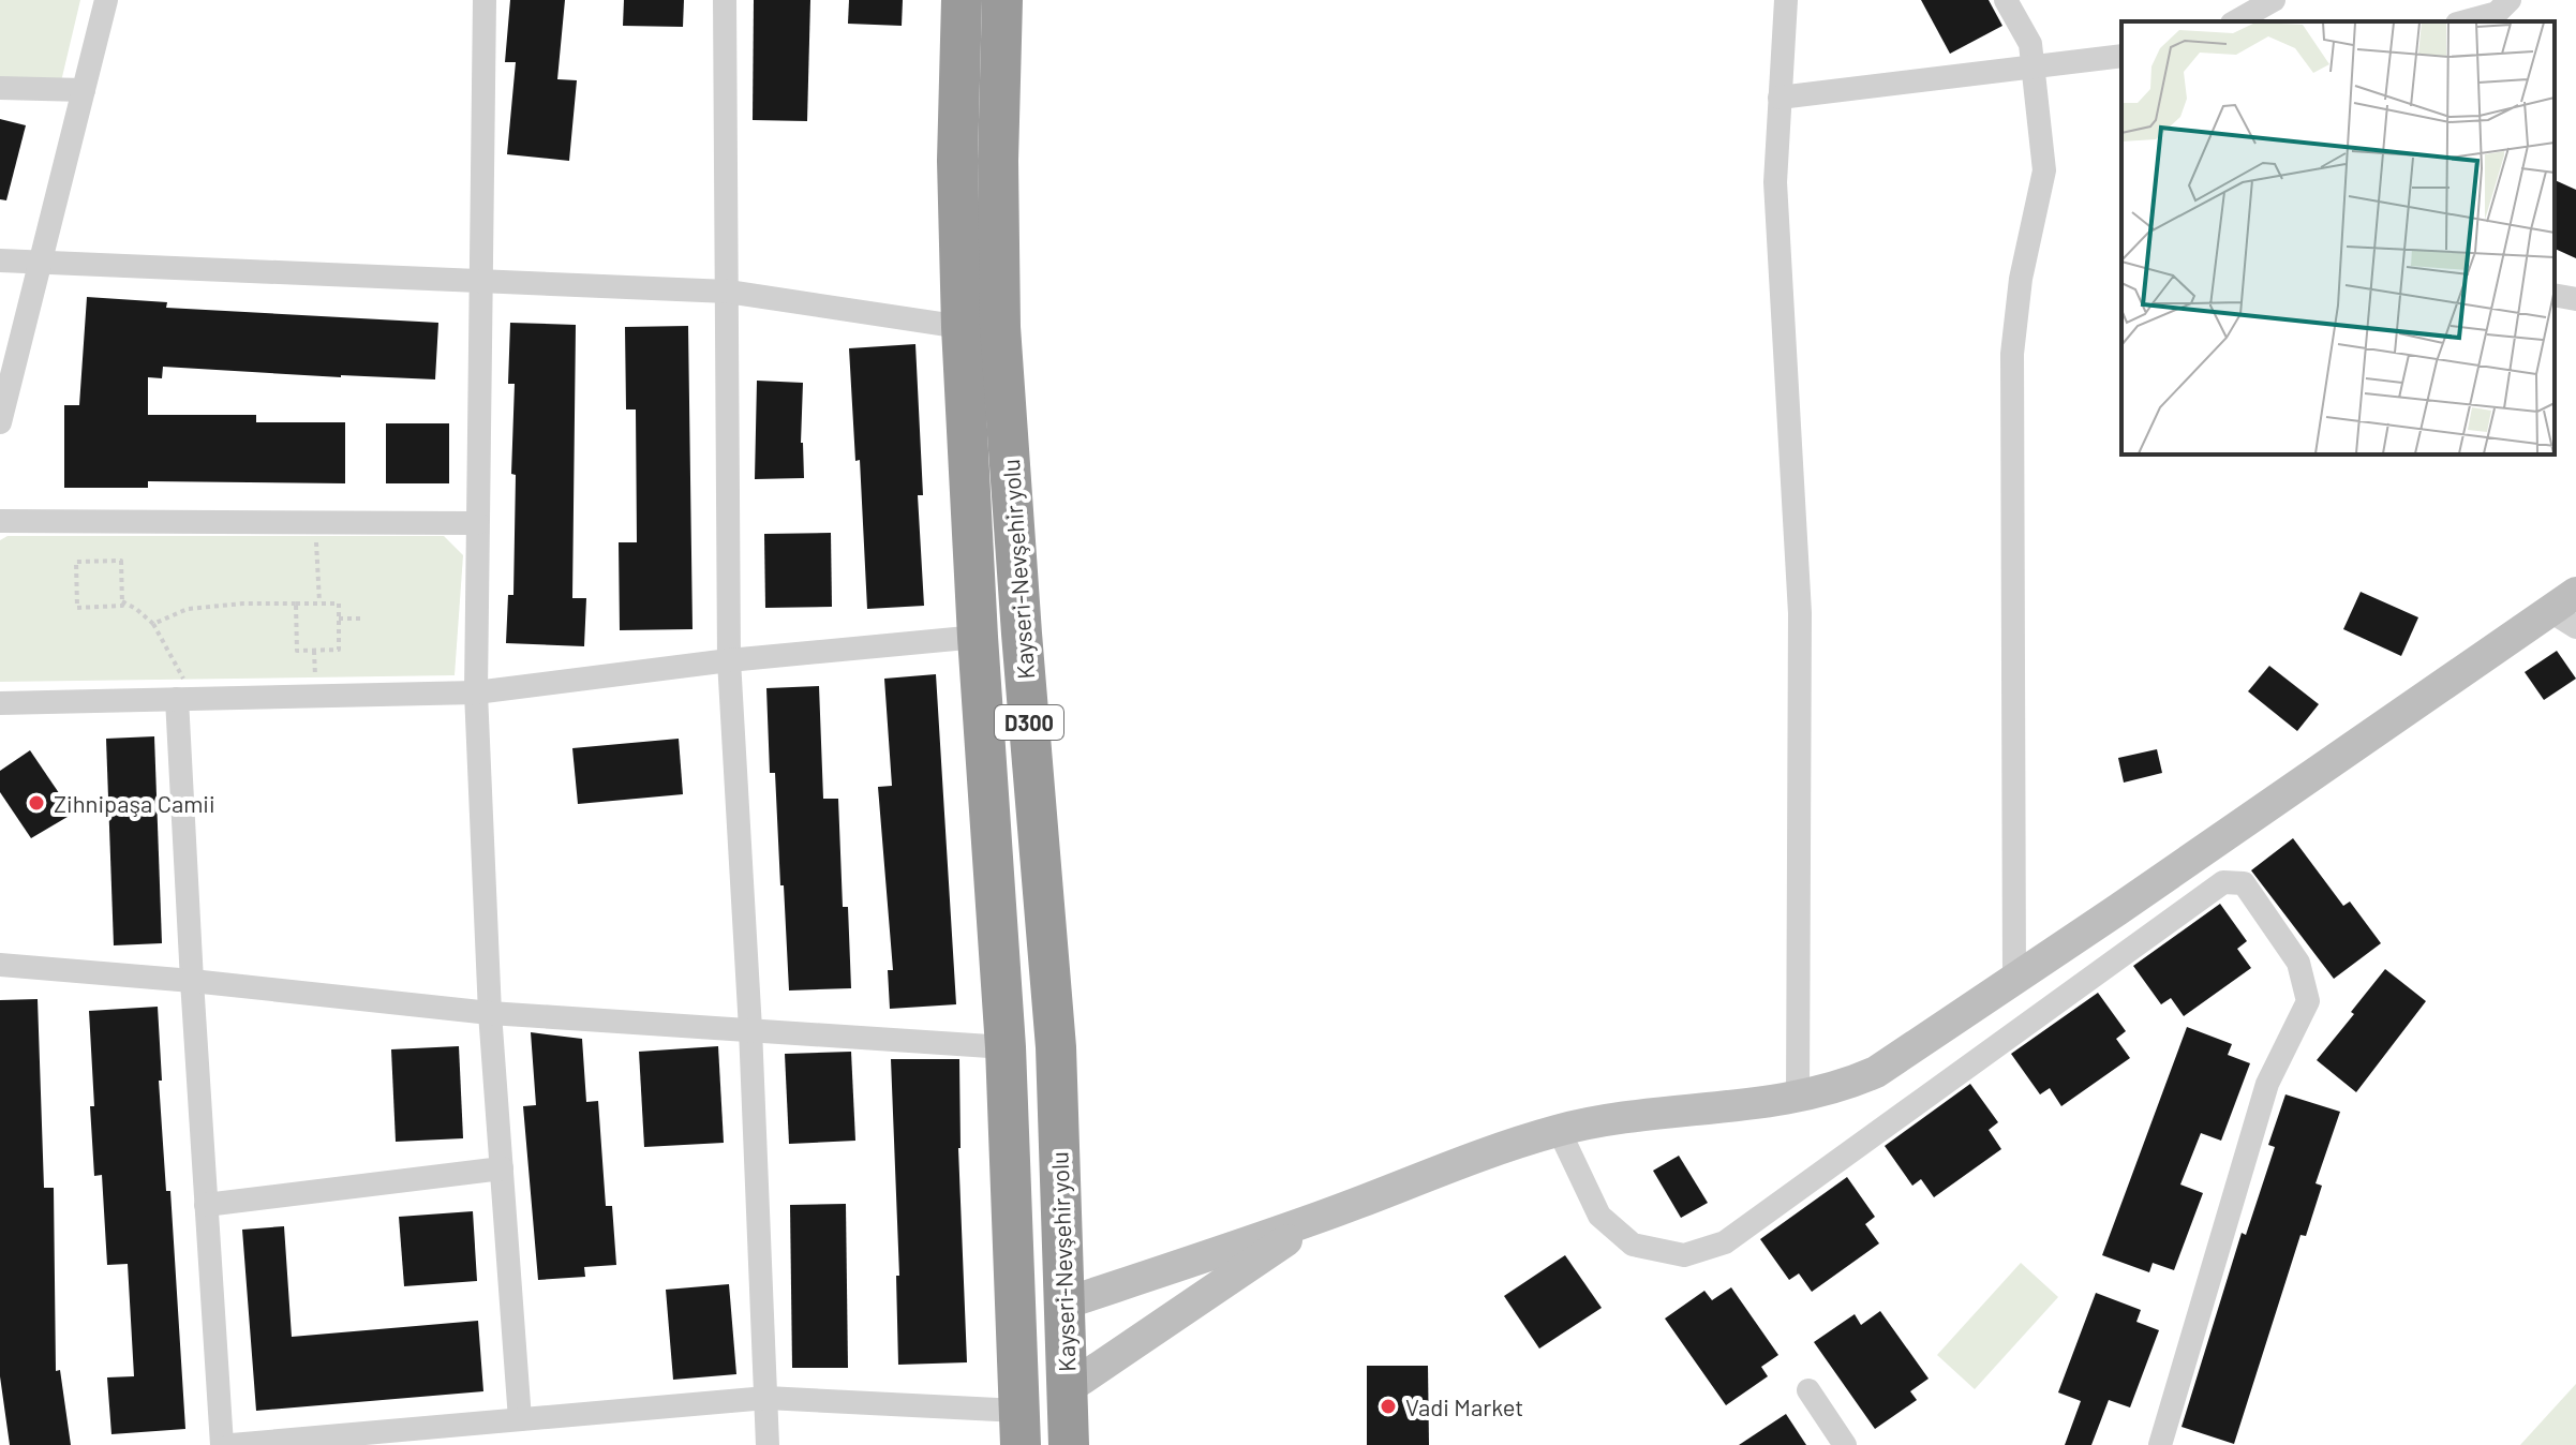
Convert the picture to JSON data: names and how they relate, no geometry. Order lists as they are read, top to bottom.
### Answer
{
  "streets": {
    "highway": ["Kayseri-Nevşehir yolu", "D300"]
  },
  "places": ["Zihnipaşa Camii", "Vadi Market"]
}
